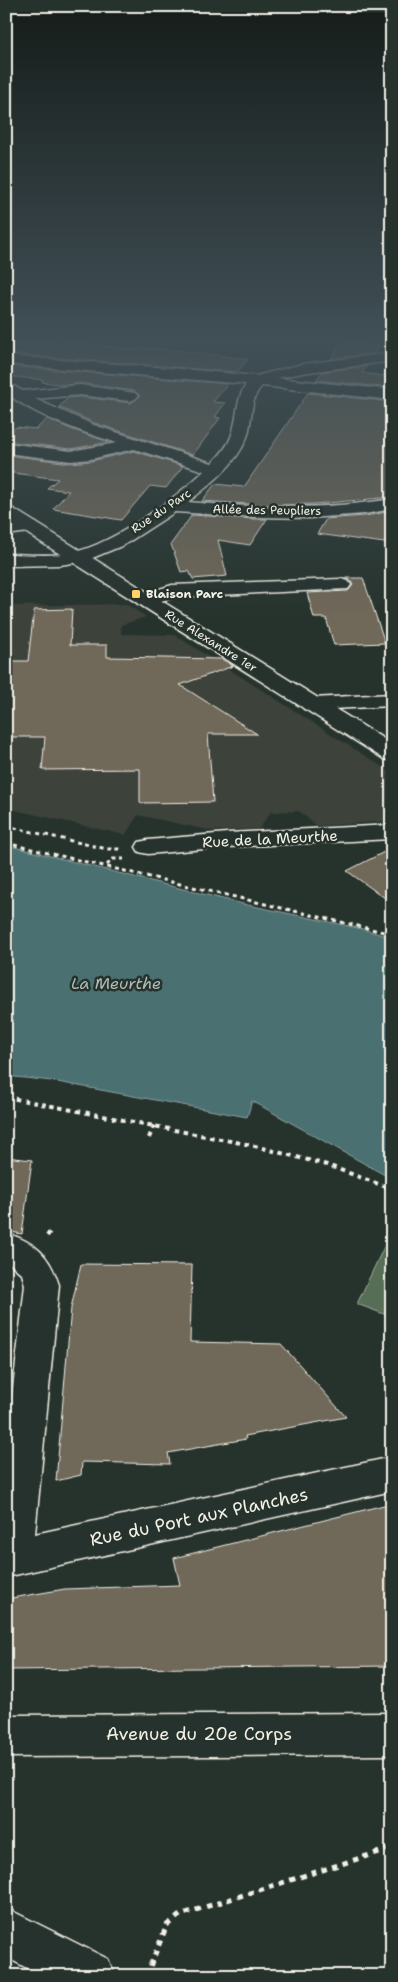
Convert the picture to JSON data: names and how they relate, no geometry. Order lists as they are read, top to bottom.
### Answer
{
  "streets": {
    "street": [
      "Allée des Peupliers",
      "Rue du Parc",
      "Rue Alexandre 1er",
      "Rue de la Meurthe",
      "Rue du Port aux Planches",
      "Avenue du 20e Corps"
    ]
  },
  "crossings": [
    ["Allée des Peupliers", "Rue du Parc"],
    ["Rue du Parc", "Rue Alexandre 1er"]
  ],
  "water": ["La Meurthe"],
  "places": {
    "transit": ["Blaison Parc"]
  }
}
